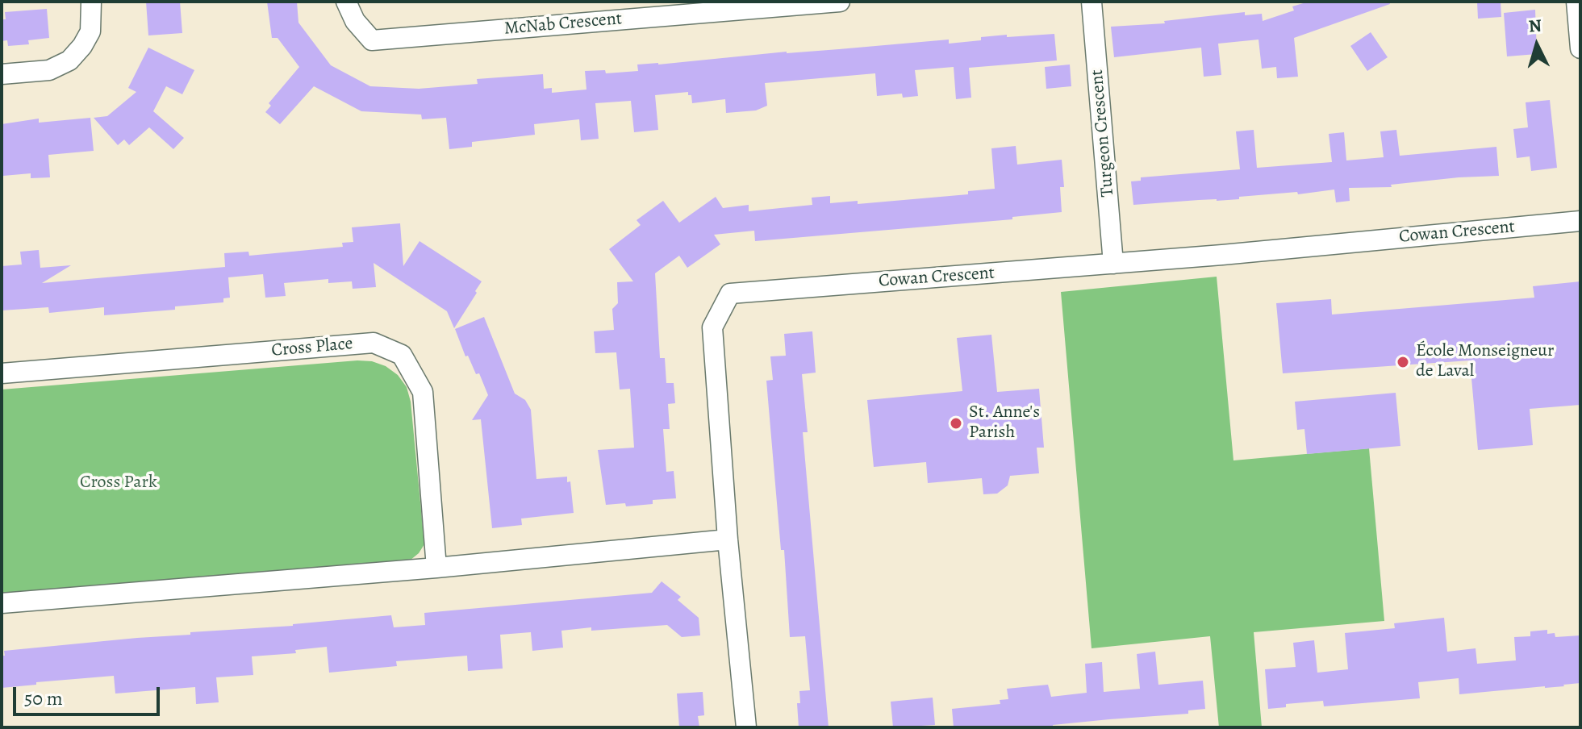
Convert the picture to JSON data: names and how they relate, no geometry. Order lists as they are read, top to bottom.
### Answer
{
  "streets": {
    "street": [
      "McNab Crescent",
      "Turgeon Crescent",
      "Cowan Crescent",
      "Cross Place"
    ]
  },
  "crossings": [
    ["Turgeon Crescent", "Cowan Crescent"]
  ],
  "parks": ["Cross Park"],
  "places": ["École Monseigneur de Laval", "St. Anne's Parish"],
  "scale_bar": "50 m",
  "north": "top"
}
